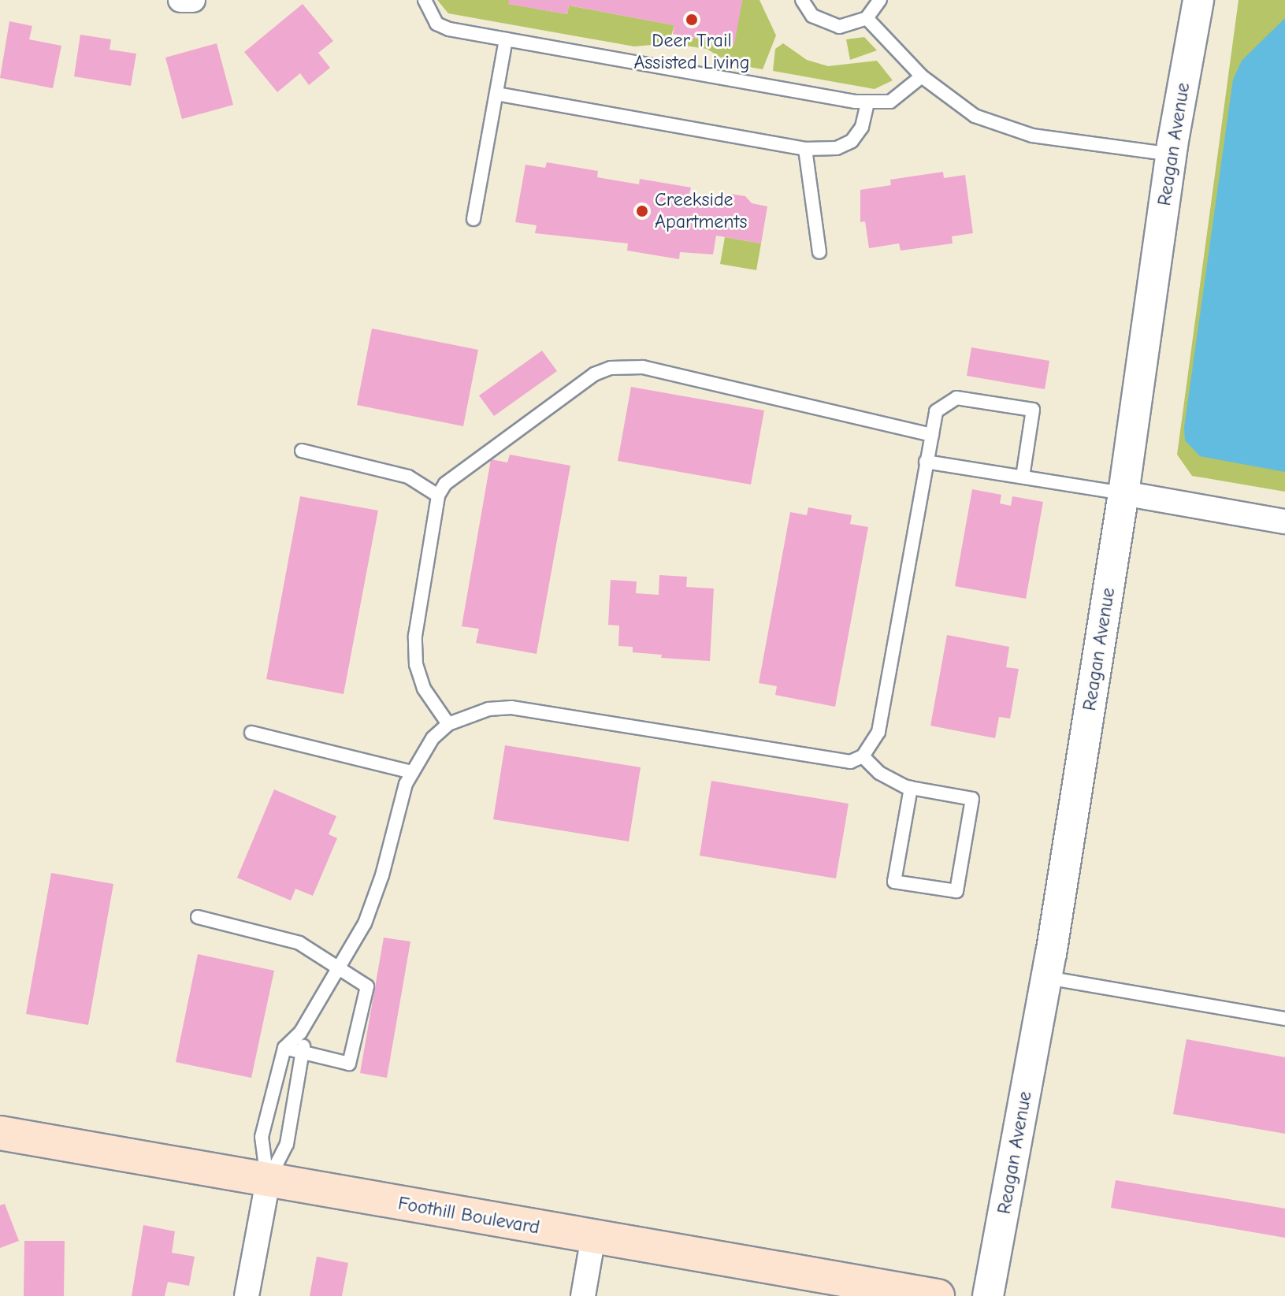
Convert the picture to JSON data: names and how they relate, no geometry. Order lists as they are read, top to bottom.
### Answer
{
  "streets": {
    "main road": ["Foothill Boulevard"],
    "street": ["Reagan Avenue"]
  },
  "places": ["Deer Trail Assisted Living", "Creekside Apartments"]
}
